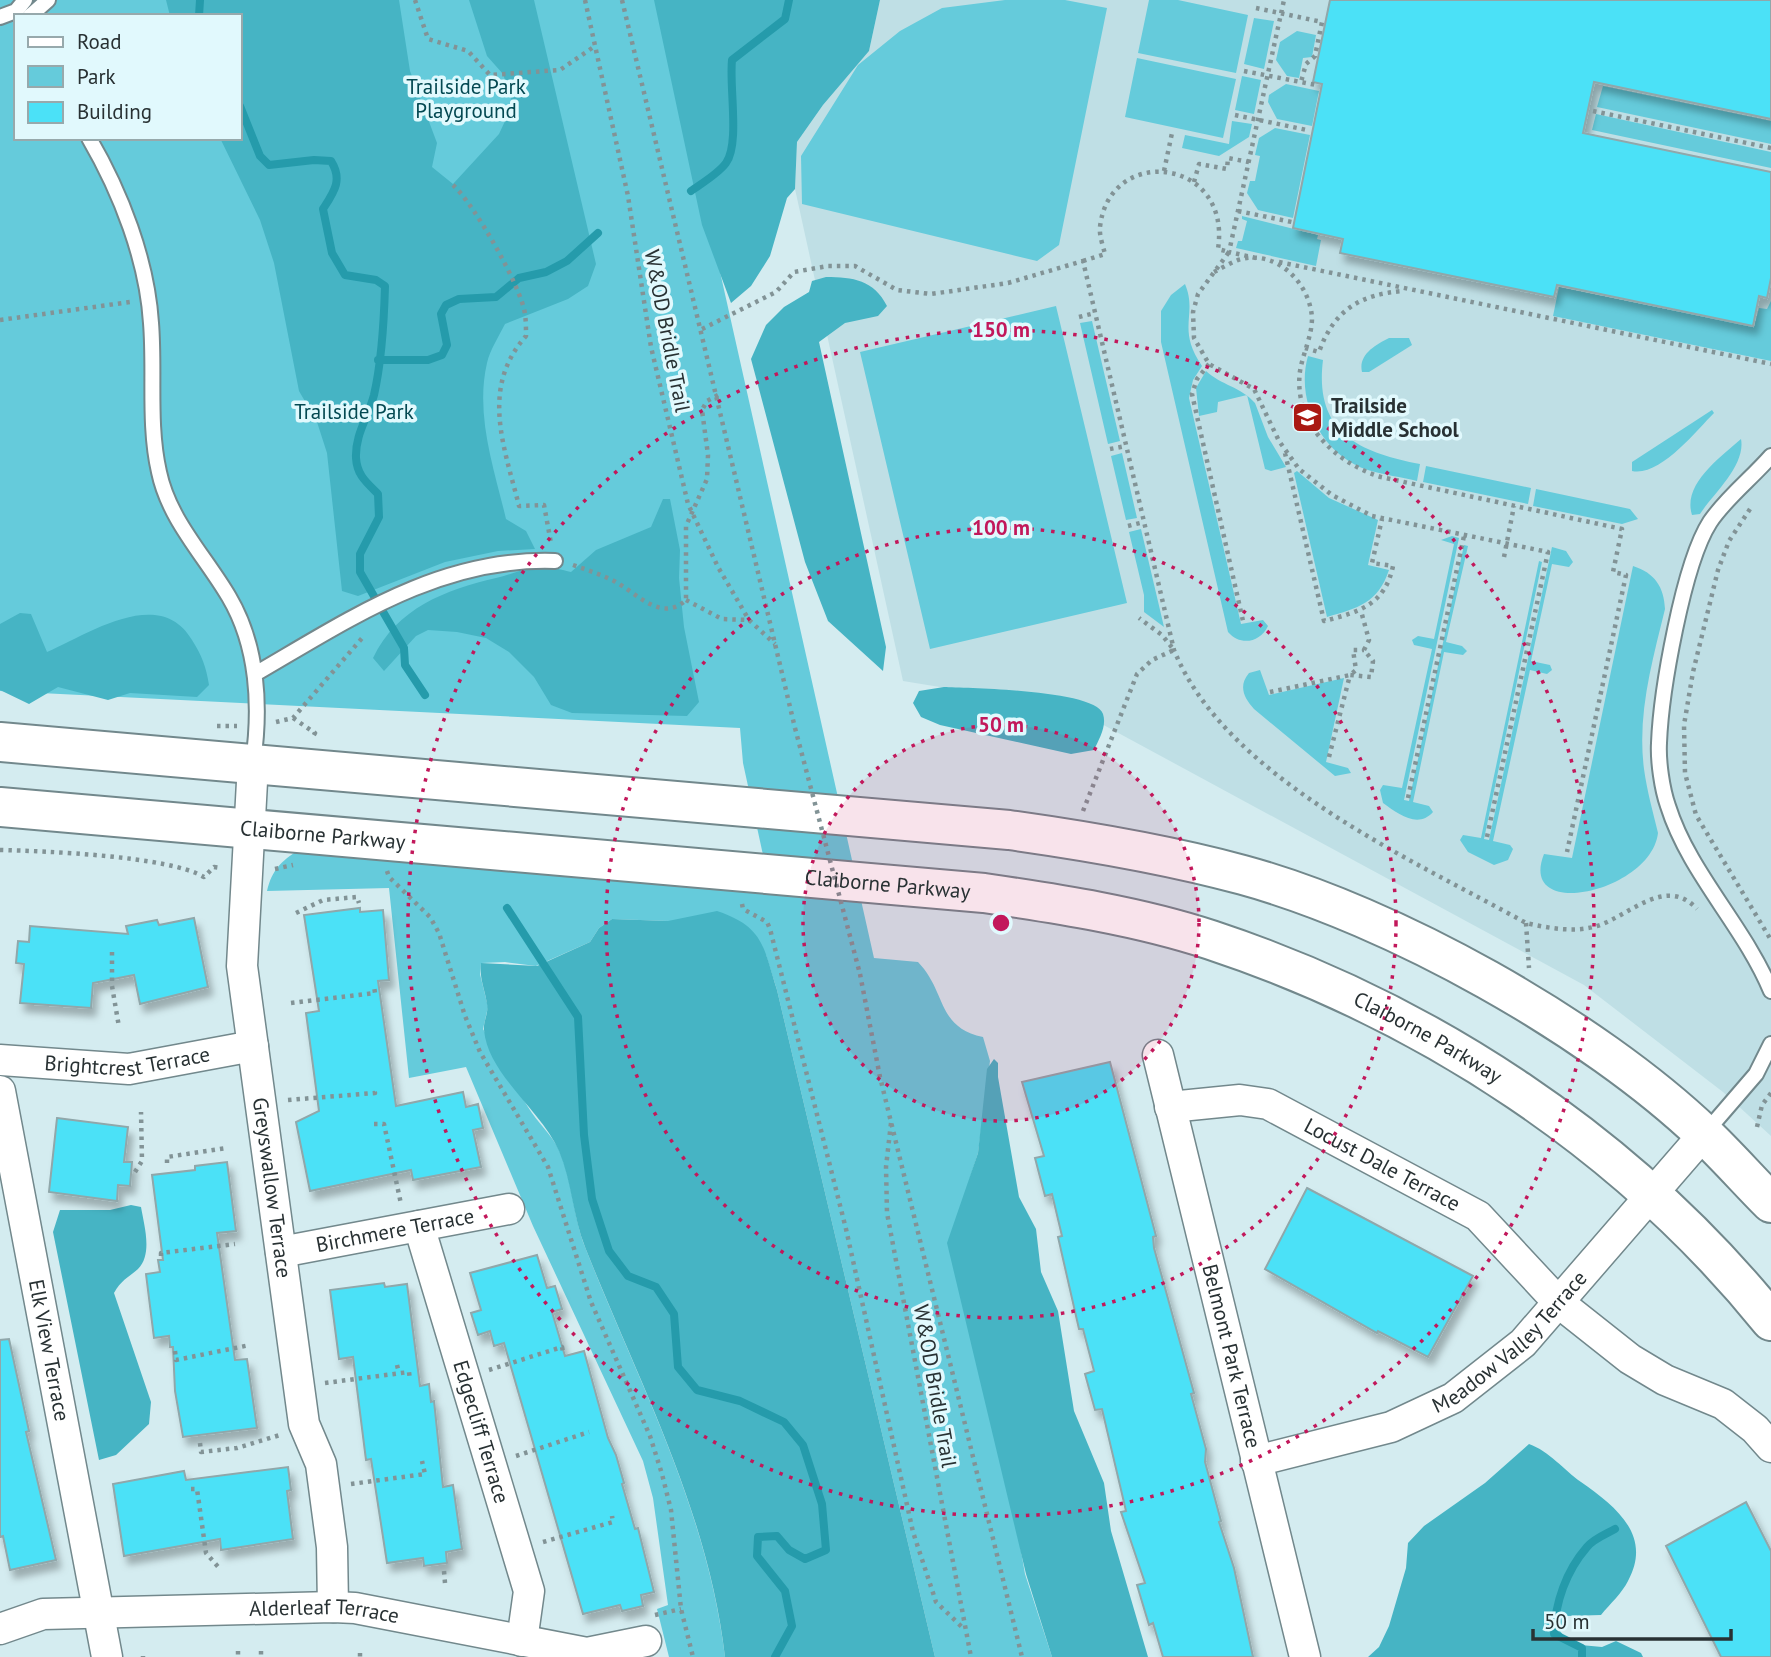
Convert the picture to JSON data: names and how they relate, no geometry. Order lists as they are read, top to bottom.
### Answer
{
  "streets": {
    "main road": ["Claiborne Parkway"],
    "street": [
      "Brightcrest Terrace",
      "Locust Dale Terrace",
      "Greyswallow Terrace",
      "Birchmere Terrace",
      "Meadow Valley Terrace",
      "Elk View Terrace",
      "Belmont Park Terrace",
      "Edgecliff Terrace",
      "Alderleaf Terrace"
    ],
    "path": ["W&OD Bridle Trail"]
  },
  "crossings": [
    ["Claiborne Parkway", "Greyswallow Terrace"],
    ["Claiborne Parkway", "Meadow Valley Terrace"],
    ["Brightcrest Terrace", "Greyswallow Terrace"],
    ["Locust Dale Terrace", "Meadow Valley Terrace"],
    ["Locust Dale Terrace", "Belmont Park Terrace"],
    ["Greyswallow Terrace", "Birchmere Terrace"],
    ["Greyswallow Terrace", "Alderleaf Terrace"],
    ["Birchmere Terrace", "Edgecliff Terrace"],
    ["Meadow Valley Terrace", "Belmont Park Terrace"],
    ["Elk View Terrace", "Alderleaf Terrace"],
    ["Edgecliff Terrace", "Alderleaf Terrace"]
  ],
  "parks": ["Trailside Park Playground", "Trailside Park"],
  "places": {
    "school or university": ["Trailside Middle School"]
  },
  "legend": ["Road", "Park", "Building"],
  "scale_bar": "50 m",
  "rings": ["150 m", "100 m", "50 m"]
}
